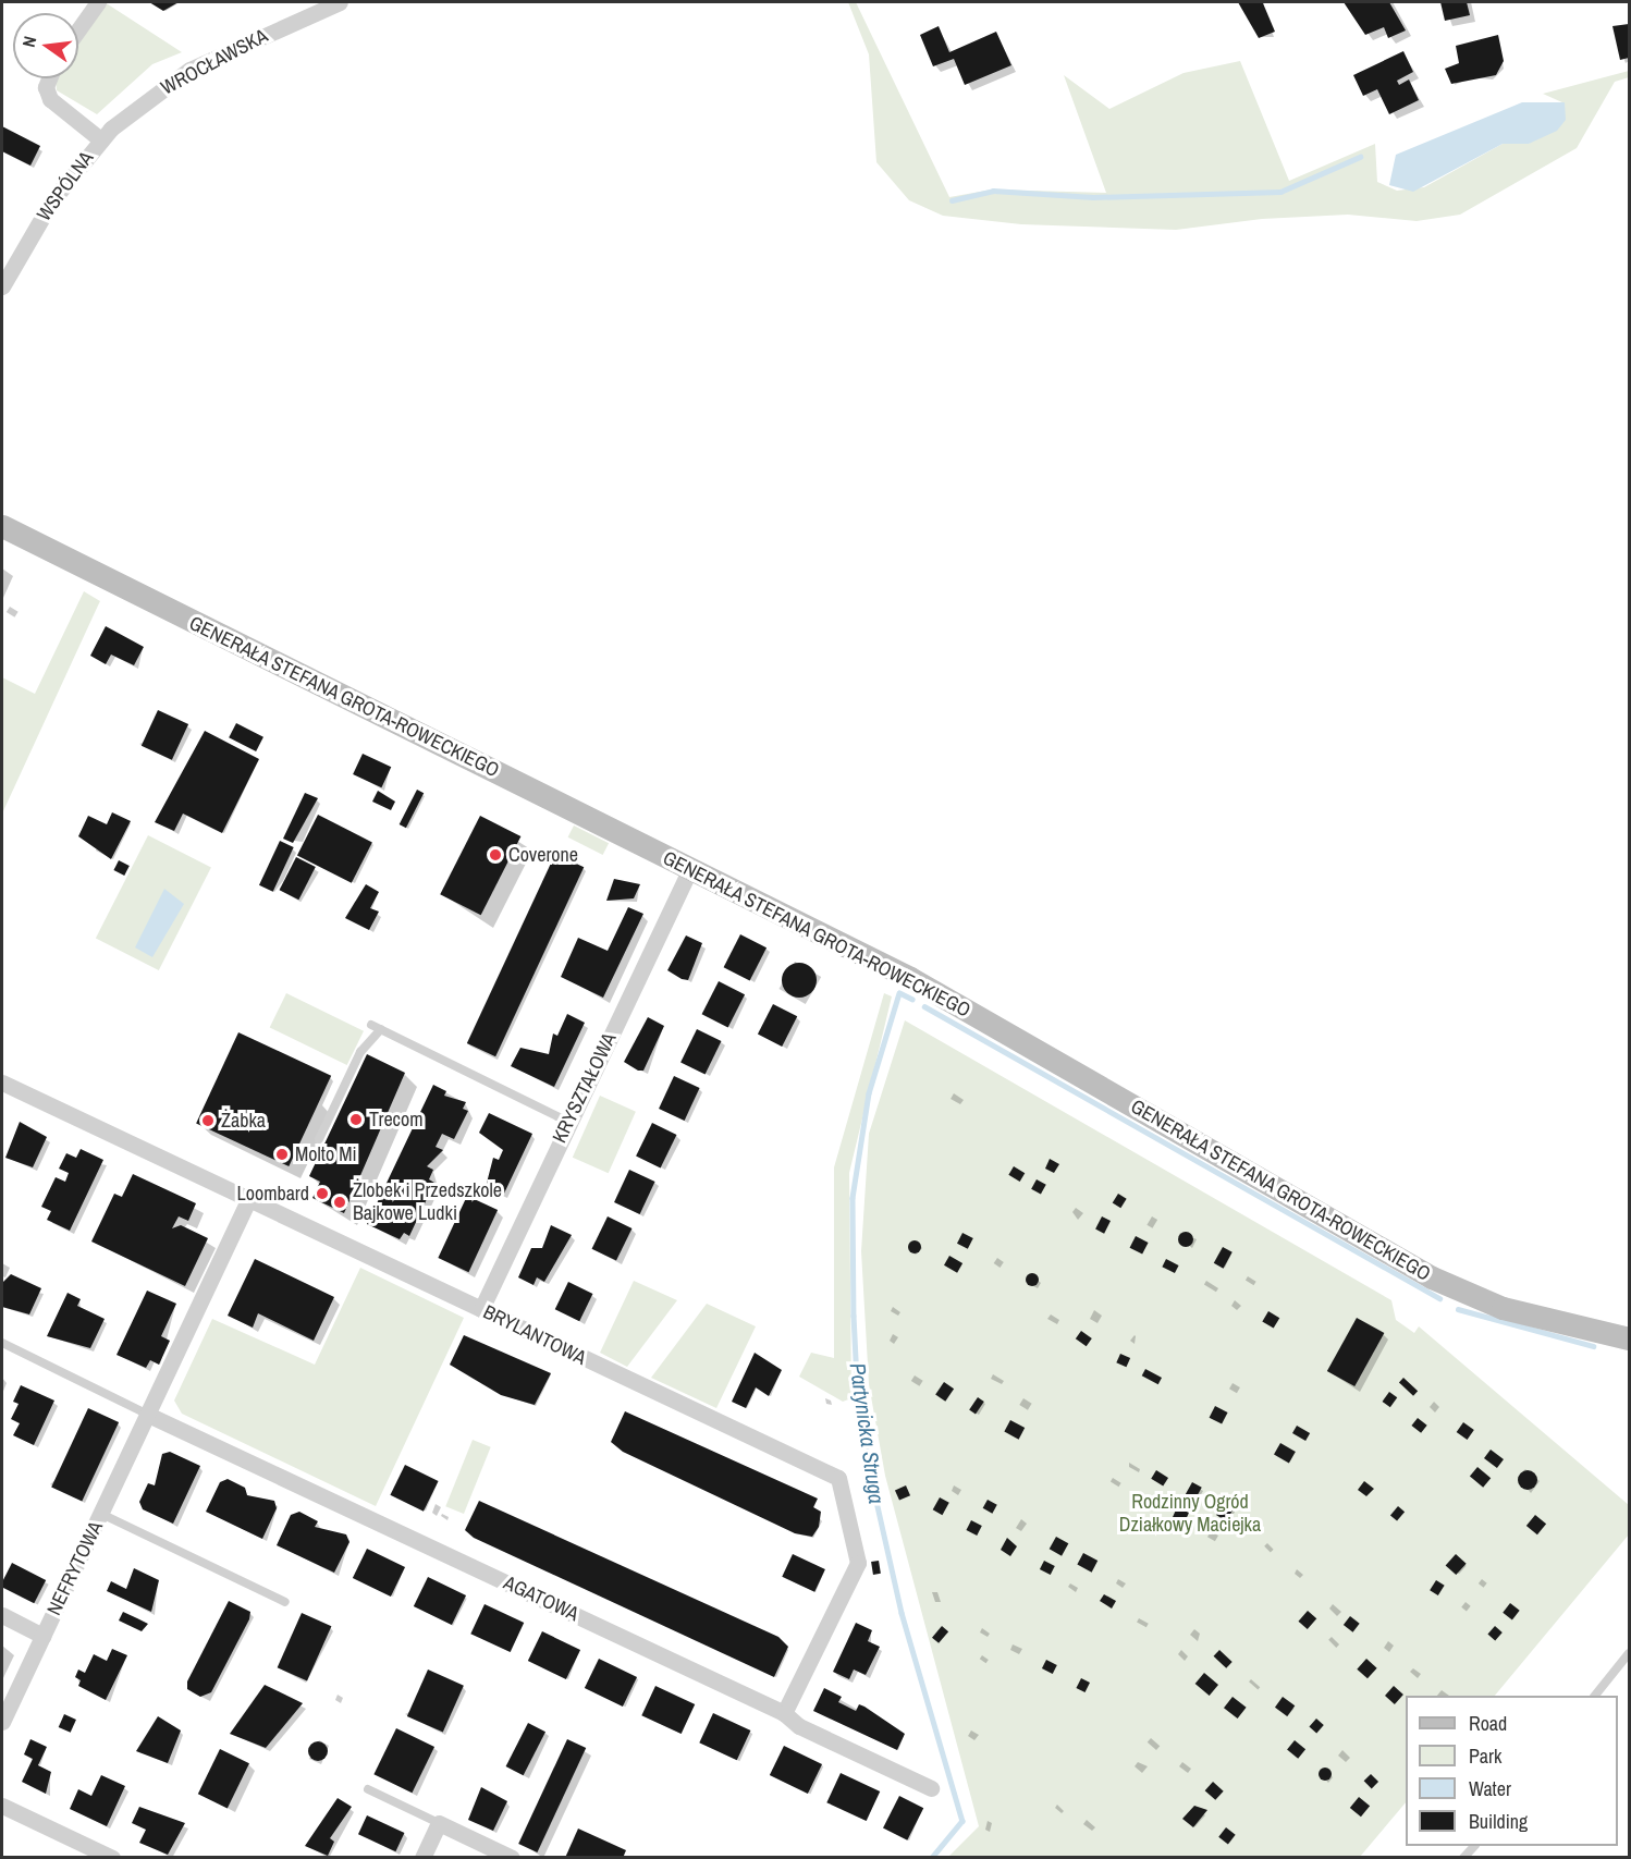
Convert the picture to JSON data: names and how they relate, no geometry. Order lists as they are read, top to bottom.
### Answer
{
  "streets": {
    "street": [
      "WROCŁAWSKA",
      "WSPÓLNA",
      "GENERAŁA STEFANA GROTA-ROWECKIEGO",
      "KRYSZTAŁOWA",
      "BRYLANTOWA",
      "NEFRYTOWA",
      "AGATOWA"
    ]
  },
  "crossings": [
    ["WROCŁAWSKA", "WSPÓLNA"],
    ["GENERAŁA STEFANA GROTA-ROWECKIEGO", "KRYSZTAŁOWA"],
    ["KRYSZTAŁOWA", "BRYLANTOWA"],
    ["BRYLANTOWA", "NEFRYTOWA"],
    ["BRYLANTOWA", "AGATOWA"],
    ["NEFRYTOWA", "AGATOWA"]
  ],
  "water": ["Partynicka Struga"],
  "parks": ["Rodzinny Ogród Działkowy Maciejka"],
  "places": [
    "Coverone",
    "Trecom",
    "Żabka",
    "Molto Mi",
    "Loombard",
    "Żlobek i Przedszkole Bajkowe Ludki"
  ],
  "legend": [
    "Road",
    "Park",
    "Water",
    "Building"
  ],
  "north": "left"
}
